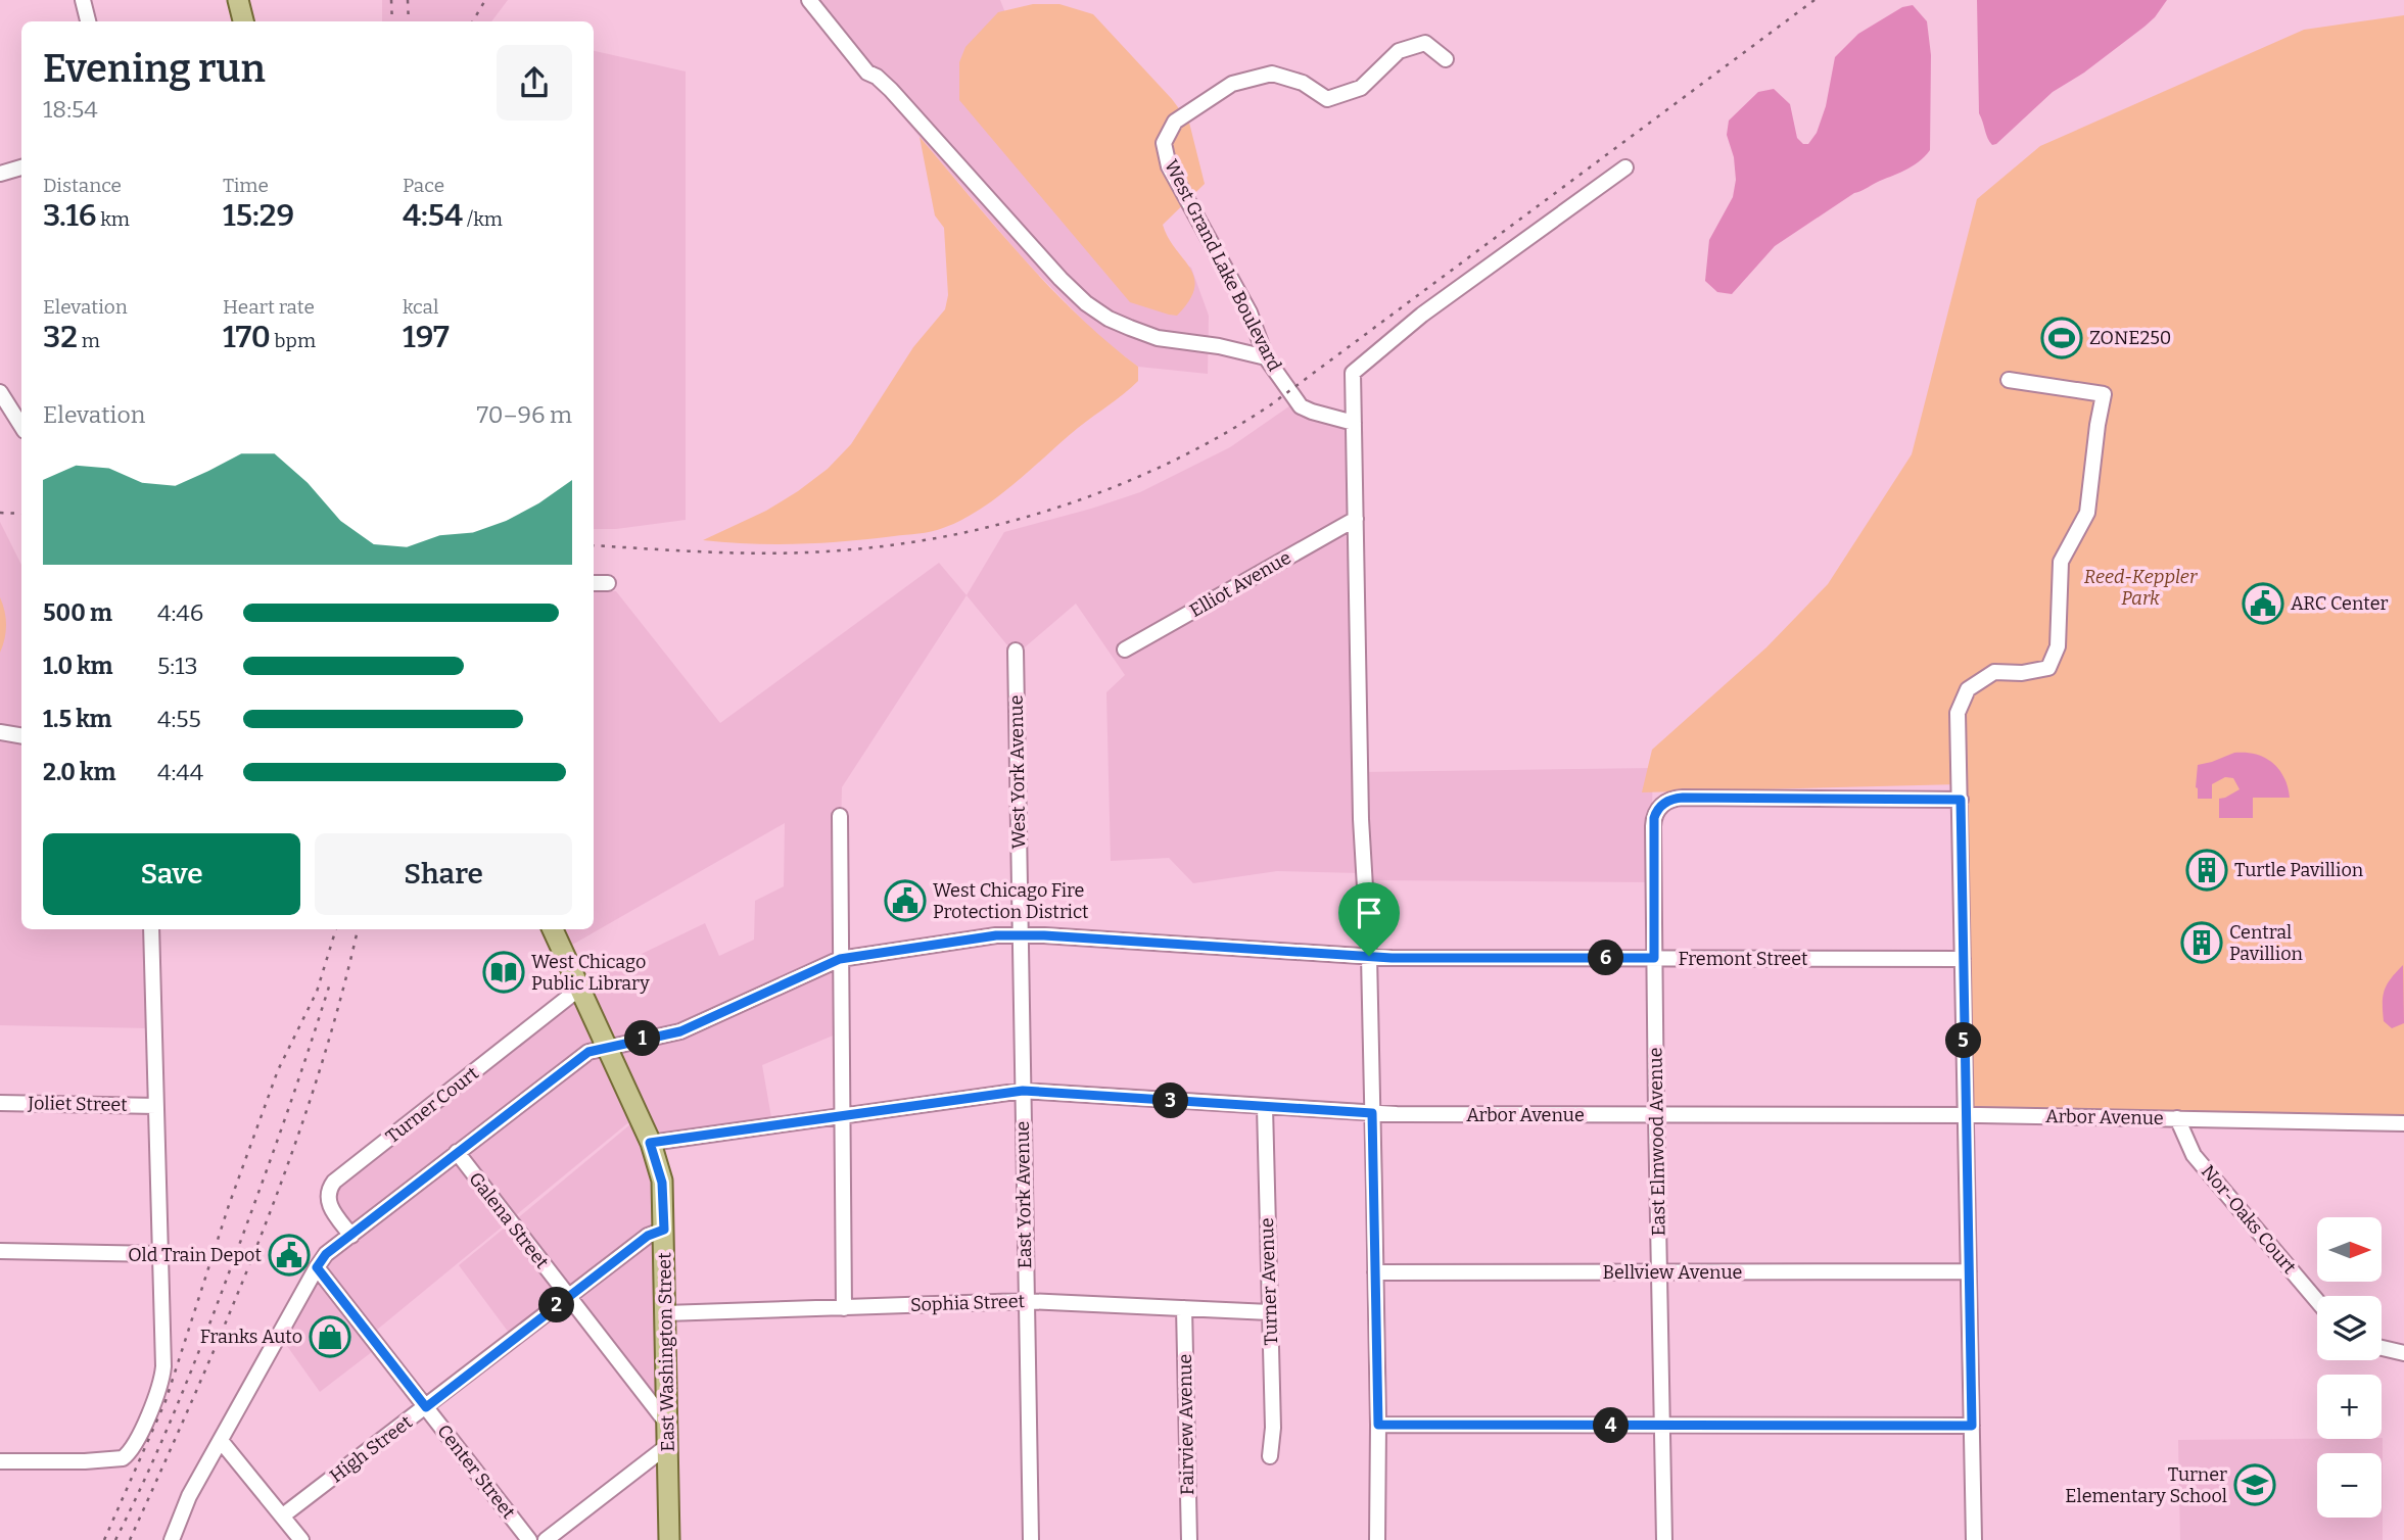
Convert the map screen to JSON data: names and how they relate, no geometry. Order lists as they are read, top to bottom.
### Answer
{
  "streets": {
    "main road": ["East Washington Street"],
    "street": [
      "West Grand Lake Boulevard",
      "Elliot Avenue",
      "West York Avenue",
      "Fremont Street",
      "Joliet Street",
      "Turner Court",
      "Arbor Avenue",
      "East Elmwood Avenue",
      "East York Avenue",
      "Nor-Oaks Court",
      "Galena Street",
      "Bellview Avenue",
      "Turner Avenue",
      "Sophia Street",
      "Fairview Avenue",
      "High Street",
      "Center Street"
    ]
  },
  "crossings": [
    ["West York Avenue", "Fremont Street"],
    ["West York Avenue", "East York Avenue"],
    ["Fremont Street", "Turner Court"],
    ["Fremont Street", "East Elmwood Avenue"],
    ["Fremont Street", "East York Avenue"],
    ["Fremont Street", "Galena Street"],
    ["Fremont Street", "East Washington Street"],
    ["Fremont Street", "Center Street"],
    ["Turner Court", "East Washington Street"],
    ["Arbor Avenue", "East Elmwood Avenue"],
    ["Arbor Avenue", "East York Avenue"],
    ["Arbor Avenue", "Nor-Oaks Court"],
    ["Arbor Avenue", "Turner Avenue"],
    ["Arbor Avenue", "East Washington Street"],
    ["East Elmwood Avenue", "Bellview Avenue"],
    ["East York Avenue", "Sophia Street"],
    ["Galena Street", "East Washington Street"],
    ["Galena Street", "High Street"],
    ["Turner Avenue", "Sophia Street"],
    ["Sophia Street", "East Washington Street"],
    ["Sophia Street", "Fairview Avenue"],
    ["East Washington Street", "High Street"],
    ["High Street", "Center Street"]
  ],
  "parks": ["Reed-Keppler Park"],
  "places": {
    "sports": ["ZONE250"],
    "public building": ["ARC Center", "West Chicago Fire Protection District", "Old Train Depot"],
    "building": ["Turtle Pavillion", "Central Pavillion"],
    "library": ["West Chicago Public Library"],
    "shop": ["Franks Auto"],
    "school or university": ["Turner Elementary School"]
  },
  "north": "right",
  "page": {
    "heading": ["Evening run", "18:54"],
    "stats": [
      ["Distance", "3.16 km"],
      ["Time", "15:29"],
      ["Pace", "4:54 /km"],
      ["Elevation", "32 m"],
      ["Heart rate", "170 bpm"],
      ["kcal", "197"]
    ],
    "chart": ["Elevation", "70–96 m"],
    "list": [
      {
        "name": "500 m",
        "note": "4:46"
      },
      {
        "name": "1.0 km",
        "note": "5:13"
      },
      {
        "name": "1.5 km",
        "note": "4:55"
      },
      {
        "name": "2.0 km",
        "note": "4:44"
      }
    ],
    "buttons": ["Save", "Share"],
    "pins": [
      "6",
      "1",
      "5",
      "3",
      "2",
      "4"
    ],
    "map_buttons": ["+", "−"]
  }
}
